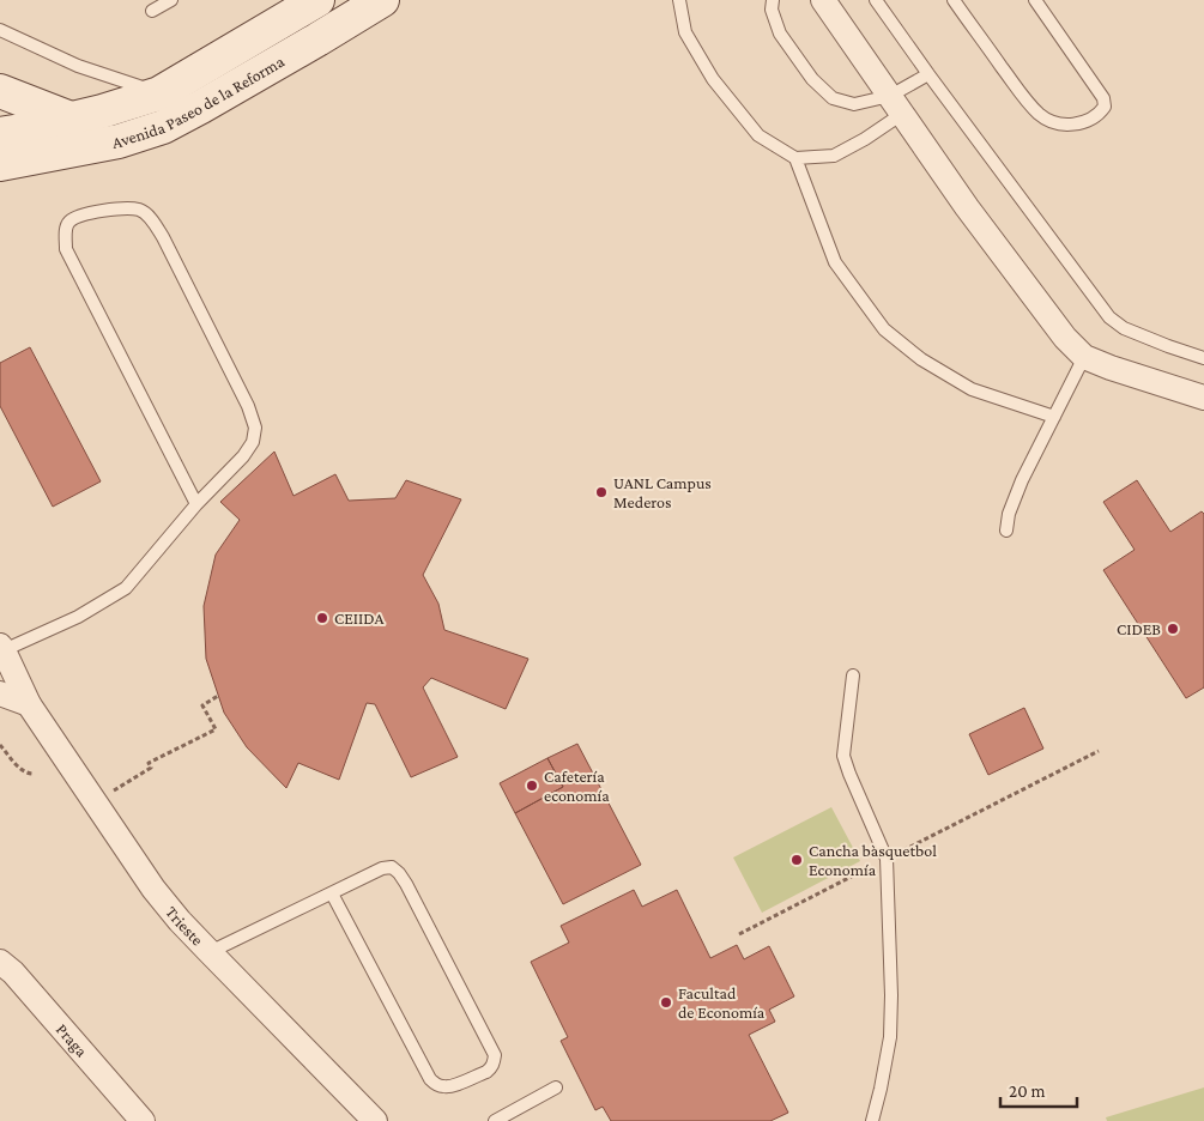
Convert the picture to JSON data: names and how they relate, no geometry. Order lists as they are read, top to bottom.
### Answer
{
  "streets": {
    "street": ["Avenida Paseo de la Reforma", "Trieste", "Praga"]
  },
  "places": [
    "UANL Campus Mederos",
    "CEIIDA",
    "CIDEB",
    "Cafetería economía",
    "Cancha bàsquetbol Economía",
    "Facultad de Economía"
  ],
  "scale_bar": "20 m"
}
